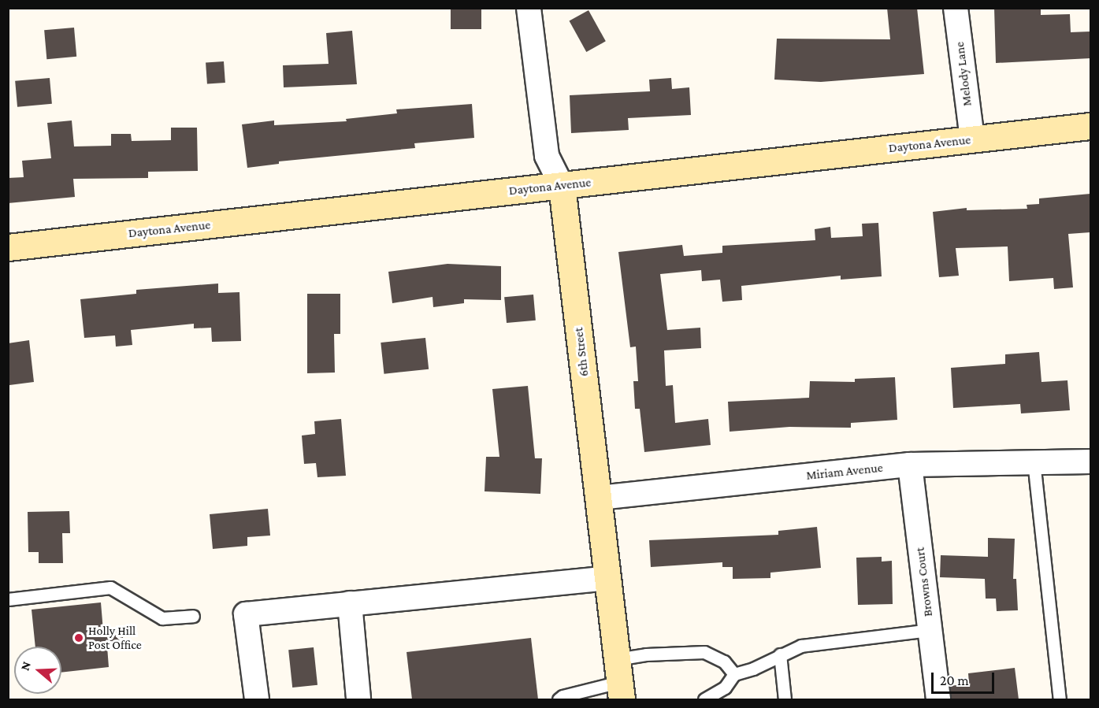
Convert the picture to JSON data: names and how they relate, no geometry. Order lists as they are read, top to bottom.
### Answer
{
  "streets": {
    "street": [
      "Melody Lane",
      "Daytona Avenue",
      "6th Street",
      "Miriam Avenue",
      "Browns Court"
    ]
  },
  "crossings": [
    ["Melody Lane", "Daytona Avenue"],
    ["Daytona Avenue", "6th Street"],
    ["6th Street", "Miriam Avenue"],
    ["Miriam Avenue", "Browns Court"]
  ],
  "places": ["Holly Hill Post Office"],
  "scale_bar": "20 m",
  "north": "left"
}
